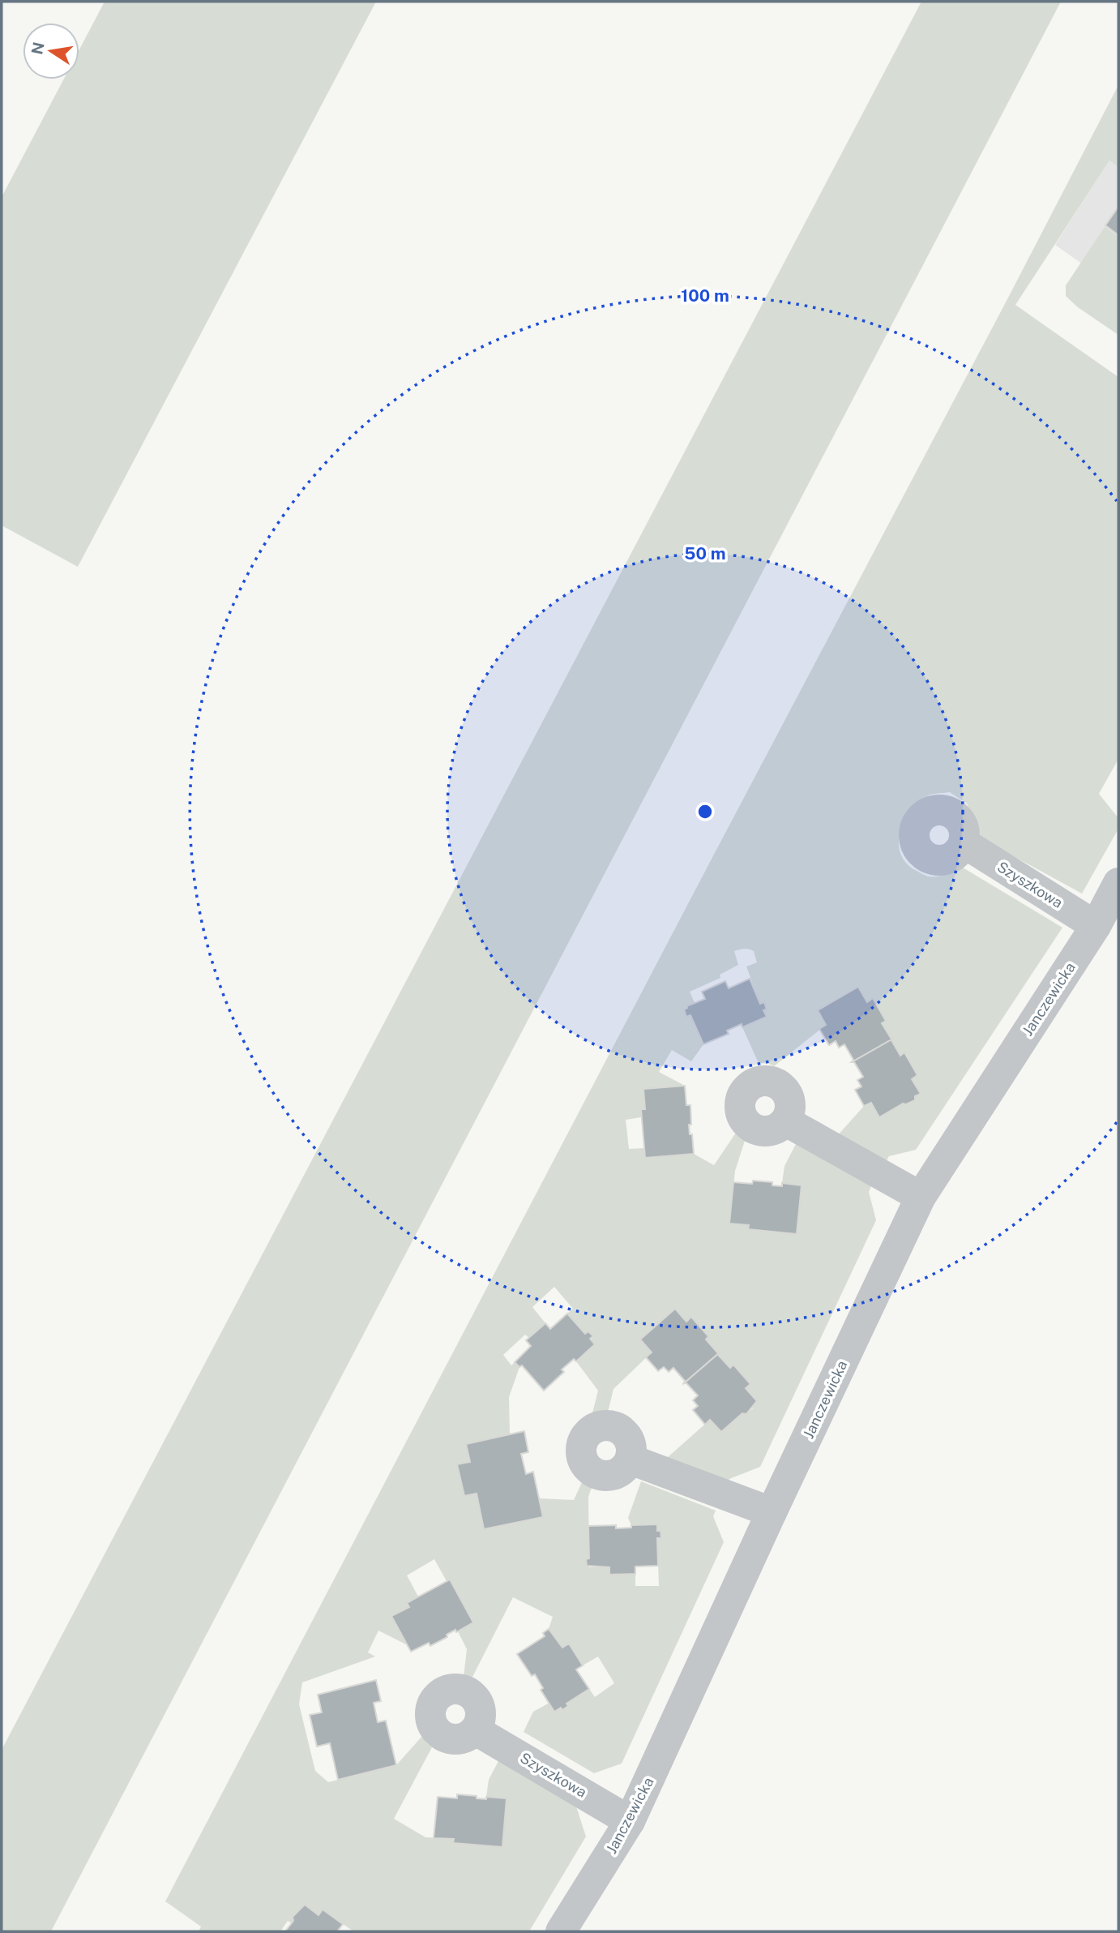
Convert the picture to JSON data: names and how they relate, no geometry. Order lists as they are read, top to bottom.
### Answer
{
  "streets": {
    "street": ["Szyszkowa", "Janczewicka"]
  },
  "crossings": [
    ["Szyszkowa", "Janczewicka"]
  ],
  "north": "left",
  "rings": ["100 m", "50 m"]
}
